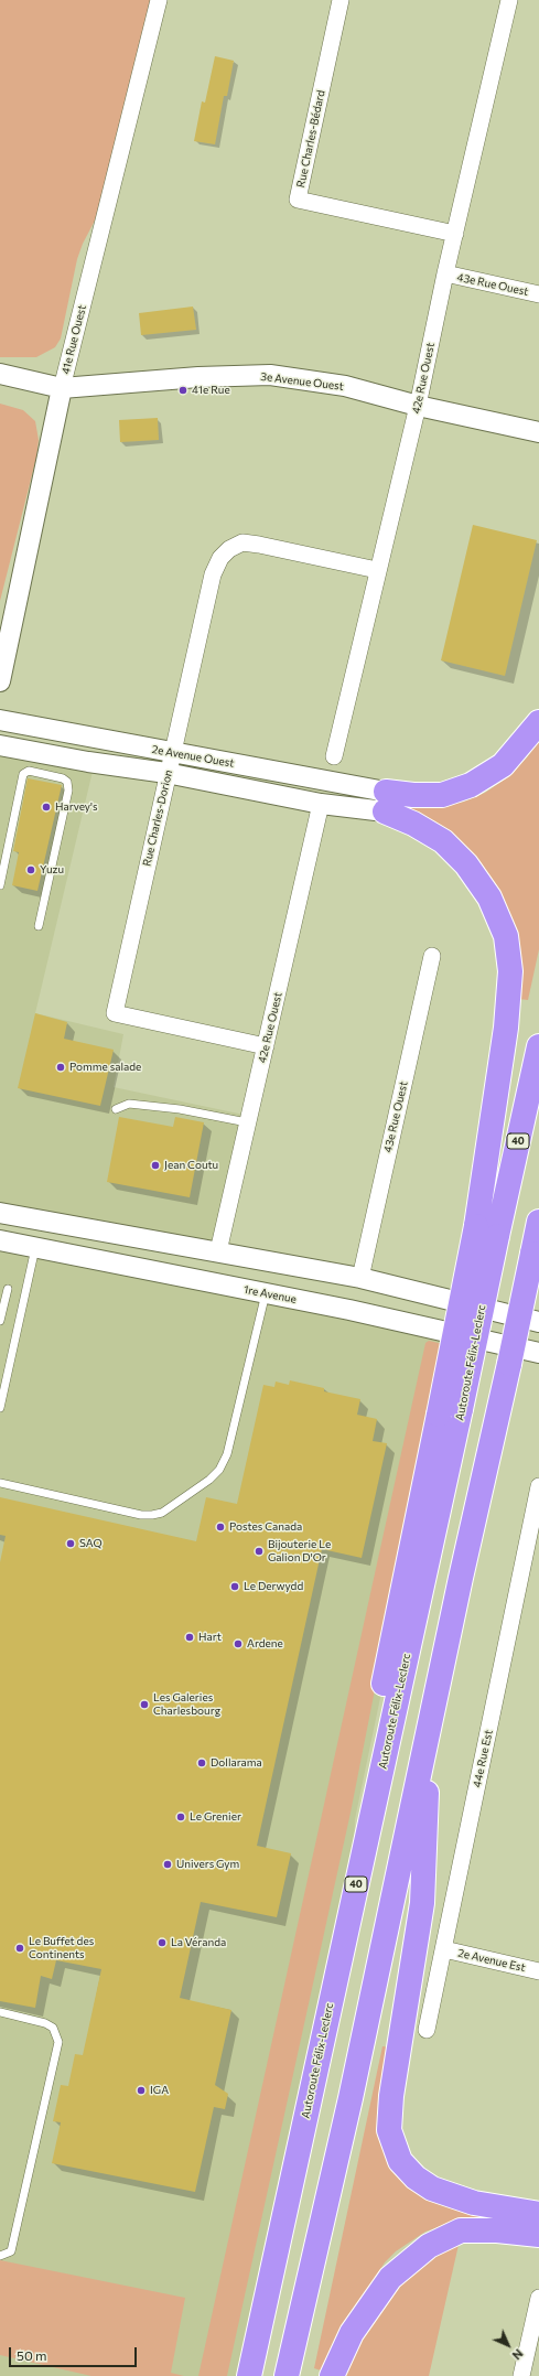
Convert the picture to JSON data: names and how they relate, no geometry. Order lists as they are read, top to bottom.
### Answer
{
  "streets": {
    "highway": ["40", "Autoroute Félix-Leclerc"],
    "street": [
      "Rue Charles-Bédard",
      "43e Rue Ouest",
      "41e Rue Ouest",
      "42e Rue Ouest",
      "3e Avenue Ouest",
      "2e Avenue Ouest",
      "Rue Charles-Dorion",
      "1re Avenue",
      "44e Rue Est",
      "2e Avenue Est"
    ]
  },
  "crossings": [
    ["Rue Charles-Bédard", "42e Rue Ouest"],
    ["43e Rue Ouest", "42e Rue Ouest"],
    ["41e Rue Ouest", "3e Avenue Ouest"],
    ["42e Rue Ouest", "3e Avenue Ouest"],
    ["42e Rue Ouest", "2e Avenue Ouest"],
    ["42e Rue Ouest", "Rue Charles-Dorion"],
    ["2e Avenue Ouest", "Rue Charles-Dorion"],
    ["44e Rue Est", "2e Avenue Est"]
  ],
  "places": [
    "41e Rue",
    "Harvey's",
    "Yuzu",
    "Pomme salade",
    "Jean Coutu",
    "Postes Canada",
    "SAQ",
    "Bijouterie Le Galion D'Or",
    "Le Derwydd",
    "Hart",
    "Ardene",
    "Les Galeries Charlesbourg",
    "Dollarama",
    "Le Grenier",
    "Univers Gym",
    "La Véranda",
    "Le Buffet des Continents",
    "IGA"
  ],
  "scale_bar": "50 m",
  "north": "bottom right"
}
